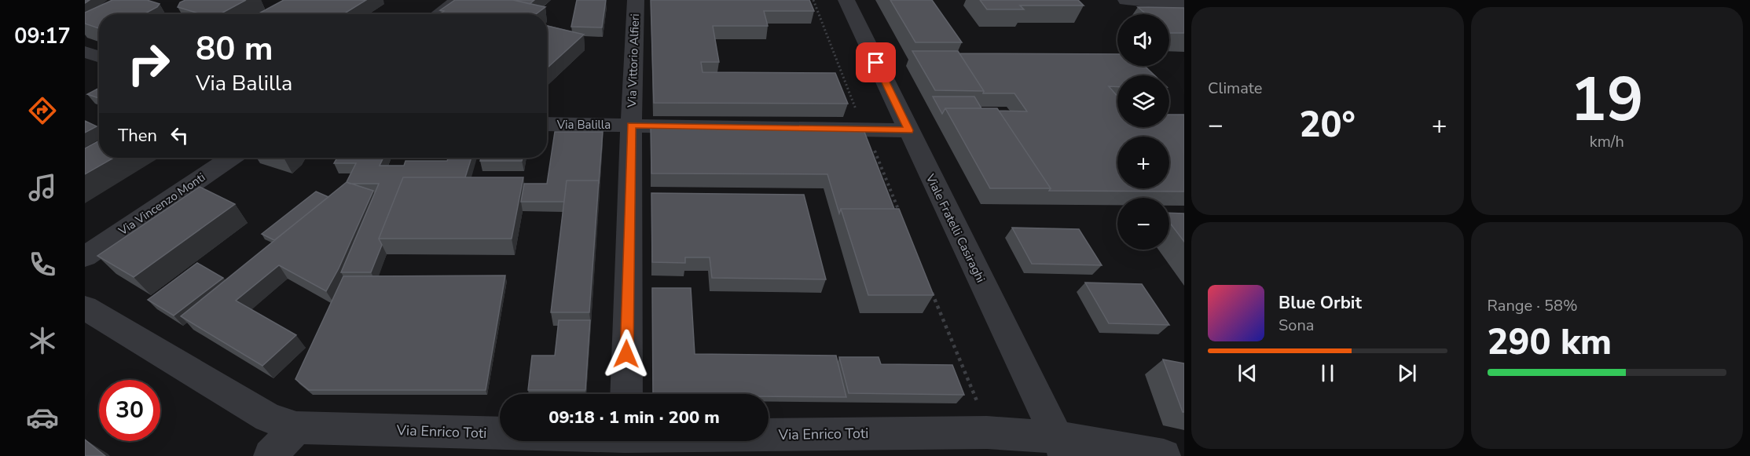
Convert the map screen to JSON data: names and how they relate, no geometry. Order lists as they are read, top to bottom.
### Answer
{
  "streets": {
    "street": [
      "Via Vittorio Alfieri",
      "Via Balilla",
      "Via Vincenzo Monti",
      "Viale Fratelli Casiraghi",
      "Via Enrico Toti"
    ]
  },
  "crossings": [
    ["Via Vittorio Alfieri", "Via Balilla"],
    ["Via Balilla", "Viale Fratelli Casiraghi"],
    ["Viale Fratelli Casiraghi", "Via Enrico Toti"]
  ],
  "page": {
    "tabs": "09:17",
    "tile": [
      "Climate",
      ["19", "km/h"],
      ["Range · 58%", "290 km"]
    ],
    "map_buttons": ["+", "−"],
    "turn": ["80 m", "Via Balilla"],
    "heat": ["−", "20°", "+"],
    "then": "Then",
    "song": ["Blue Orbit", "Sona"],
    "limit": "30",
    "trip": "09:18 · 1 min · 200 m"
  }
}
